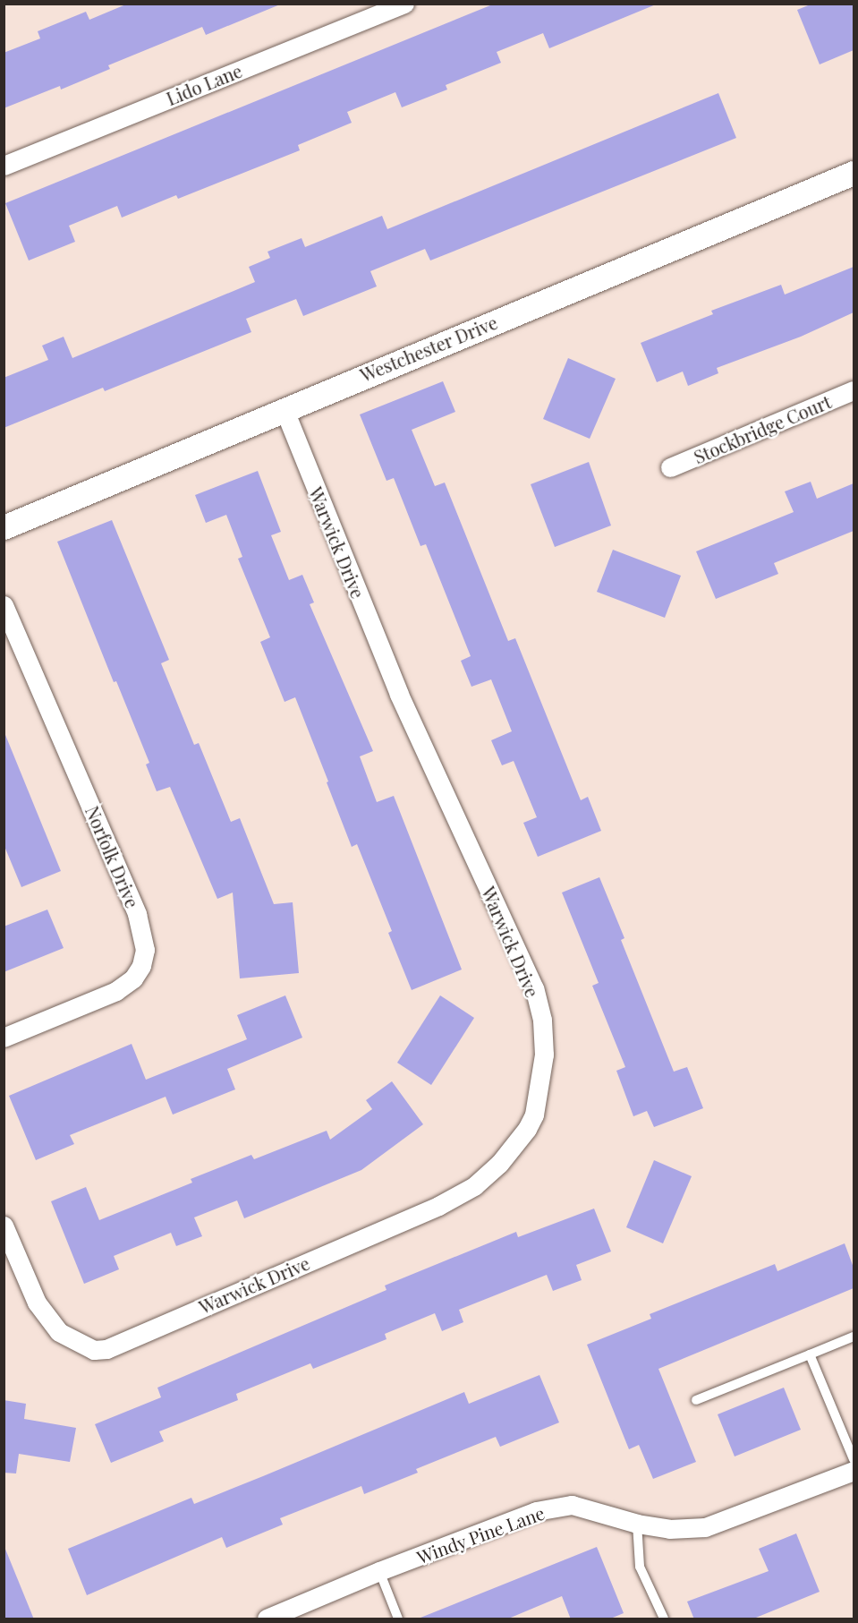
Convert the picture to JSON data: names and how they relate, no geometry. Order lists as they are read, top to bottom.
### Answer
{
  "streets": {
    "street": [
      "Lido Lane",
      "Westchester Drive",
      "Stockbridge Court",
      "Warwick Drive",
      "Norfolk Drive",
      "Windy Pine Lane"
    ]
  },
  "crossings": [
    ["Westchester Drive", "Warwick Drive"]
  ]
}
